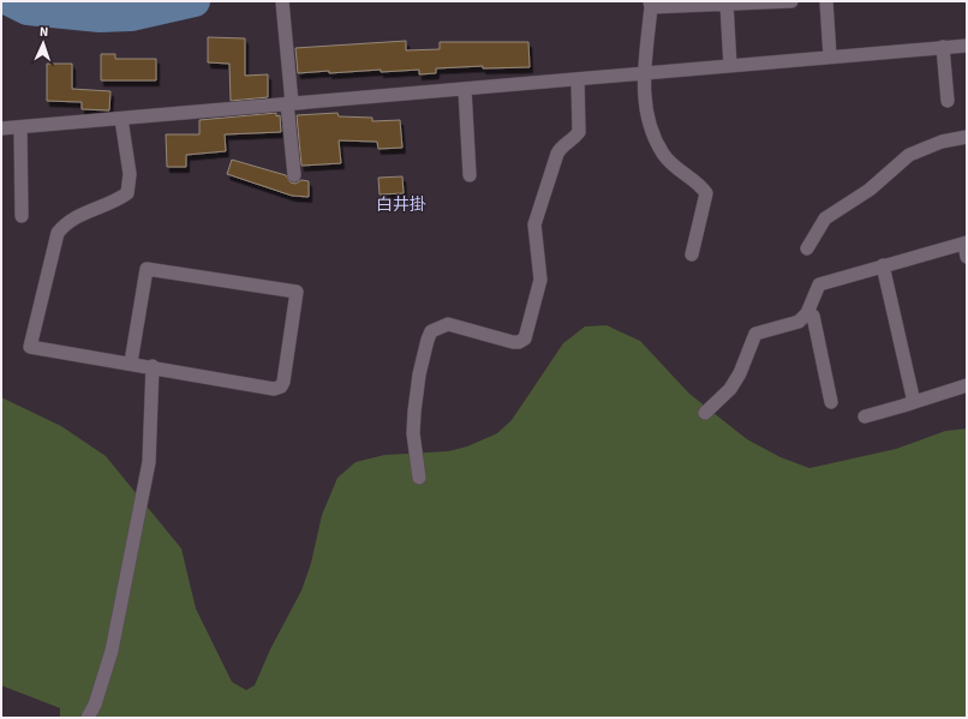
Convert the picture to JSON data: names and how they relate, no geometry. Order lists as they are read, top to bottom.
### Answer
{
  "districts": ["白井掛"],
  "north": "top"
}
